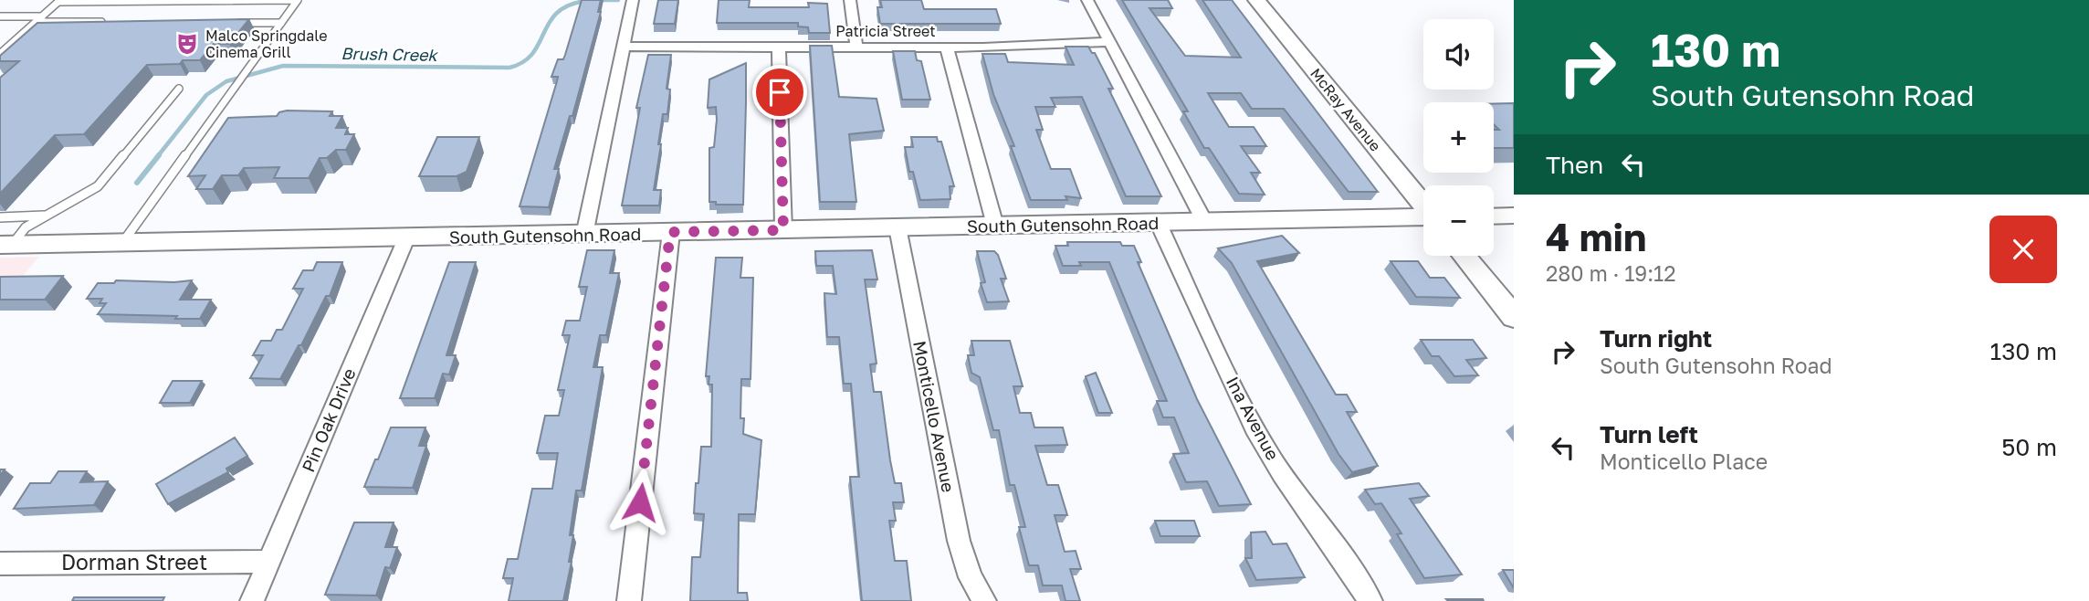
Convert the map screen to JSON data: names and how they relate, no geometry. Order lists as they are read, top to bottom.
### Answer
{
  "streets": {
    "street": [
      "Patricia Street",
      "McRay Avenue",
      "South Gutensohn Road",
      "Monticello Avenue",
      "Ina Avenue",
      "Pin Oak Drive",
      "Dorman Street"
    ]
  },
  "crossings": [
    ["South Gutensohn Road", "Monticello Avenue"],
    ["South Gutensohn Road", "Ina Avenue"],
    ["South Gutensohn Road", "Pin Oak Drive"],
    ["Pin Oak Drive", "Dorman Street"]
  ],
  "water": ["Brush Creek"],
  "places": {
    "theatre": ["Malco Springdale Cinema Grill"]
  },
  "page": {
    "turn": ["130 m", "South Gutensohn Road"],
    "map_buttons": ["+", "−"],
    "then": "Then",
    "heading": ["4 min", "280 m · 19:12"],
    "list": [
      {
        "name": "Turn right",
        "note": "South Gutensohn Road",
        "value": "130 m"
      },
      {
        "name": "Turn left",
        "note": "Monticello Place",
        "value": "50 m"
      }
    ]
  }
}
